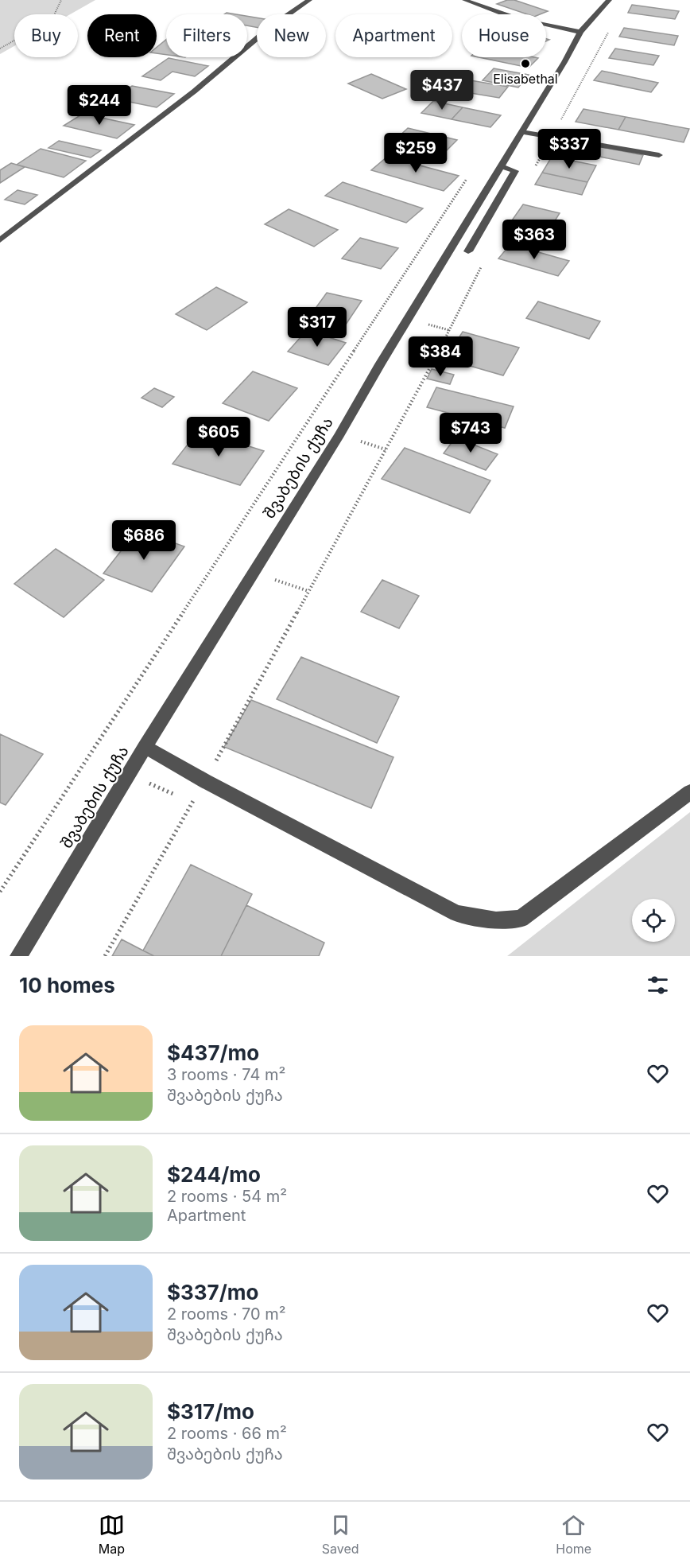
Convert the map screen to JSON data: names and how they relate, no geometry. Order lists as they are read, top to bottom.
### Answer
{
  "streets": {
    "street": ["შვაბების ქუჩა"]
  },
  "places": ["Elisabethal"],
  "page": {
    "chip": [
      "Buy",
      "Rent",
      "Filters",
      "New",
      "Apartment",
      "House"
    ],
    "price": [
      "$437",
      "$244",
      "$337",
      "$259",
      "$363",
      "$317",
      "$384",
      "$743",
      "$605",
      "$686"
    ],
    "heading": "10 homes",
    "list": [
      {
        "name": "$437/mo",
        "note": "3 rooms · 74 m² · შვაბების ქუჩა"
      },
      {
        "name": "$244/mo",
        "note": "2 rooms · 54 m² · Apartment"
      },
      {
        "name": "$337/mo",
        "note": "2 rooms · 70 m² · შვაბების ქუჩა"
      },
      {
        "name": "$317/mo",
        "note": "2 rooms · 66 m² · შვაბების ქუჩა"
      }
    ],
    "tabs": ["Map", "Saved", "Home"]
  }
}
